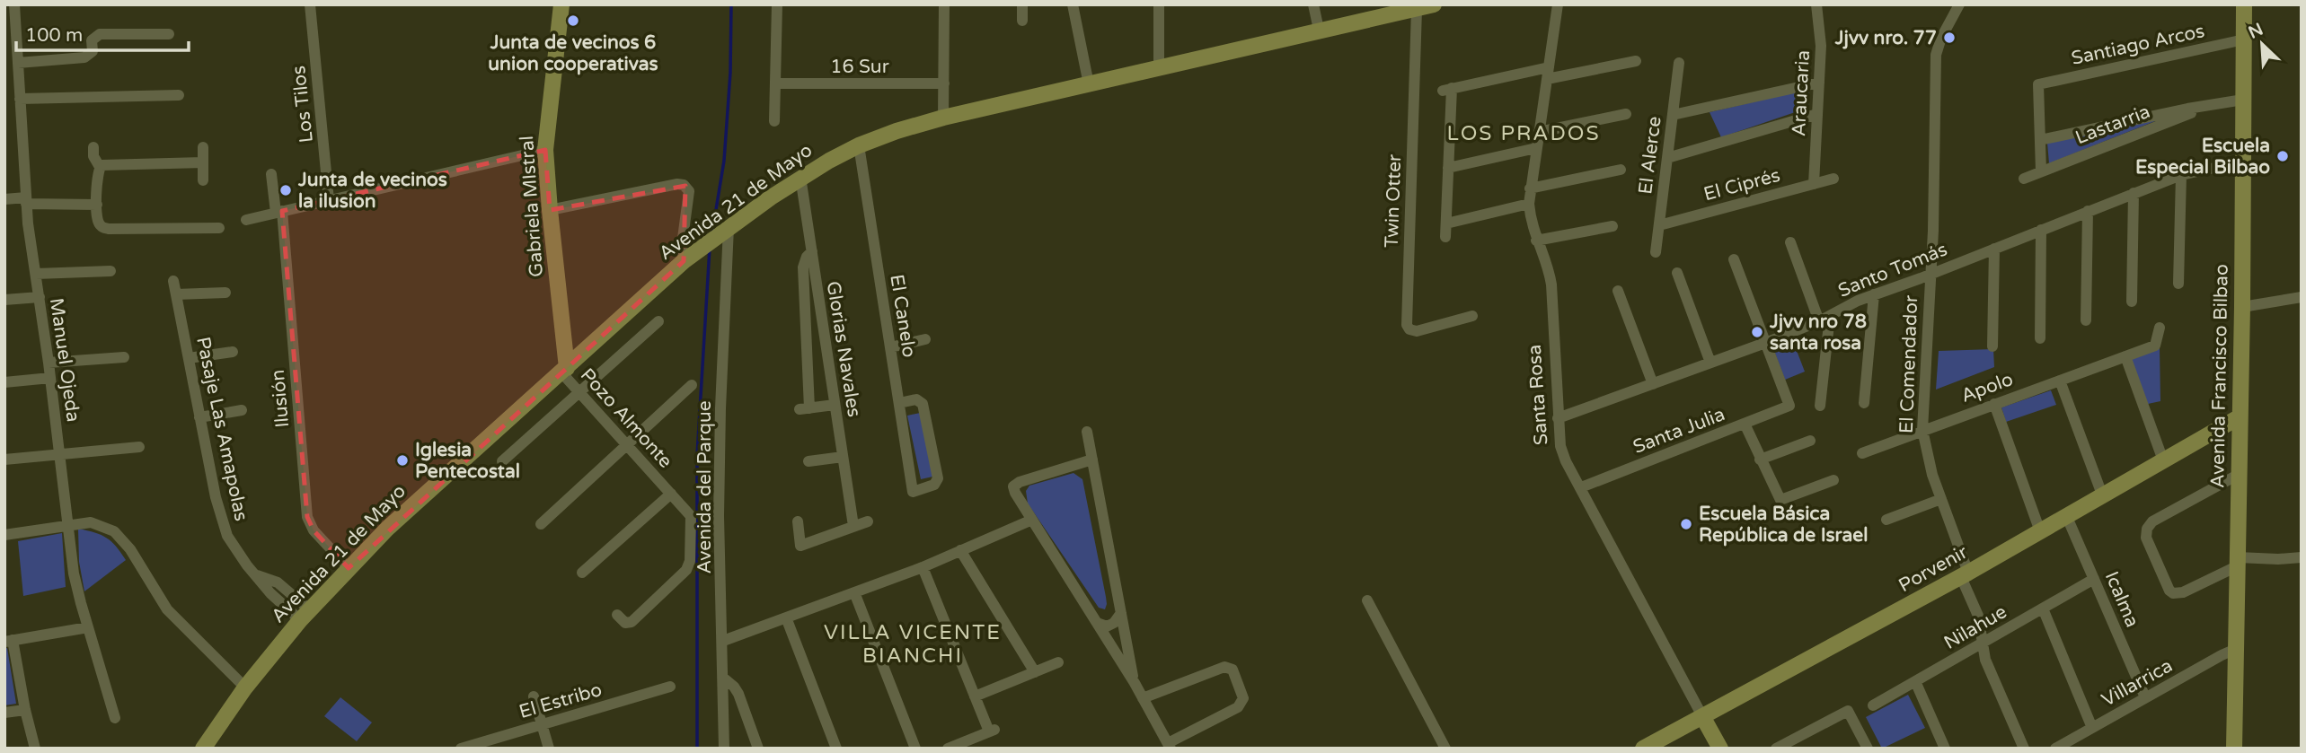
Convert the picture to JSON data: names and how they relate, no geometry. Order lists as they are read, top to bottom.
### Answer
{
  "streets": {
    "main road": [
      "Avenida 21 de Mayo",
      "Gabriela MIstral",
      "Avenida Francisco Bilbao",
      "Santa Rosa",
      "Porvenir"
    ],
    "street": [
      "Santiago Arcos",
      "16 Sur",
      "Araucaria",
      "Los Tilos",
      "Lastarria",
      "El Alerce",
      "El Ciprés",
      "Twin Otter",
      "Santo Tomás",
      "El Canelo",
      "Glorias Navales",
      "Manuel Ojeda",
      "El Comendador",
      "Apolo",
      "Ilusión",
      "Pozo Almonte",
      "Pasaje Las Amapolas",
      "Santa Julia",
      "Avenida del Parque",
      "Icalma",
      "Nilahue",
      "Villarrica",
      "El Estribo"
    ]
  },
  "crossings": [
    ["Santiago Arcos", "Avenida Francisco Bilbao"],
    ["Araucaria", "El Ciprés"],
    ["El Alerce", "El Ciprés"],
    ["Twin Otter", "Avenida 21 de Mayo"],
    ["Avenida 21 de Mayo", "Gabriela MIstral"],
    ["Avenida 21 de Mayo", "El Canelo"],
    ["Avenida 21 de Mayo", "Glorias Navales"],
    ["Avenida 21 de Mayo", "Ilusión"],
    ["Avenida 21 de Mayo", "Pozo Almonte"],
    ["Avenida 21 de Mayo", "Pasaje Las Amapolas"],
    ["Avenida 21 de Mayo", "Avenida del Parque"],
    ["Gabriela MIstral", "Pozo Almonte"],
    ["Santo Tomás", "El Comendador"],
    ["Santo Tomás", "Avenida Francisco Bilbao"],
    ["Santo Tomás", "Santa Rosa"],
    ["Santo Tomás", "Santa Julia"],
    ["El Comendador", "Apolo"],
    ["El Comendador", "Porvenir"],
    ["El Comendador", "Nilahue"],
    ["Avenida Francisco Bilbao", "Porvenir"],
    ["Avenida Francisco Bilbao", "Villarrica"],
    ["Santa Rosa", "Santa Julia"],
    ["Santa Rosa", "Porvenir"],
    ["Porvenir", "Icalma"],
    ["Icalma", "Nilahue"],
    ["Icalma", "Villarrica"]
  ],
  "districts": ["LOS PRADOS", "VILLA VICENTE BIANCHI"],
  "places": [
    "Junta de vecinos 6 union cooperativas",
    "Jjvv nro. 77",
    "Escuela Especial Bilbao",
    "Junta de vecinos la ilusion",
    "Jjvv nro 78 santa rosa",
    "Iglesia Pentecostal",
    "Escuela Básica República de Israel"
  ],
  "scale_bar": "100 m",
  "north": "top left"
}
